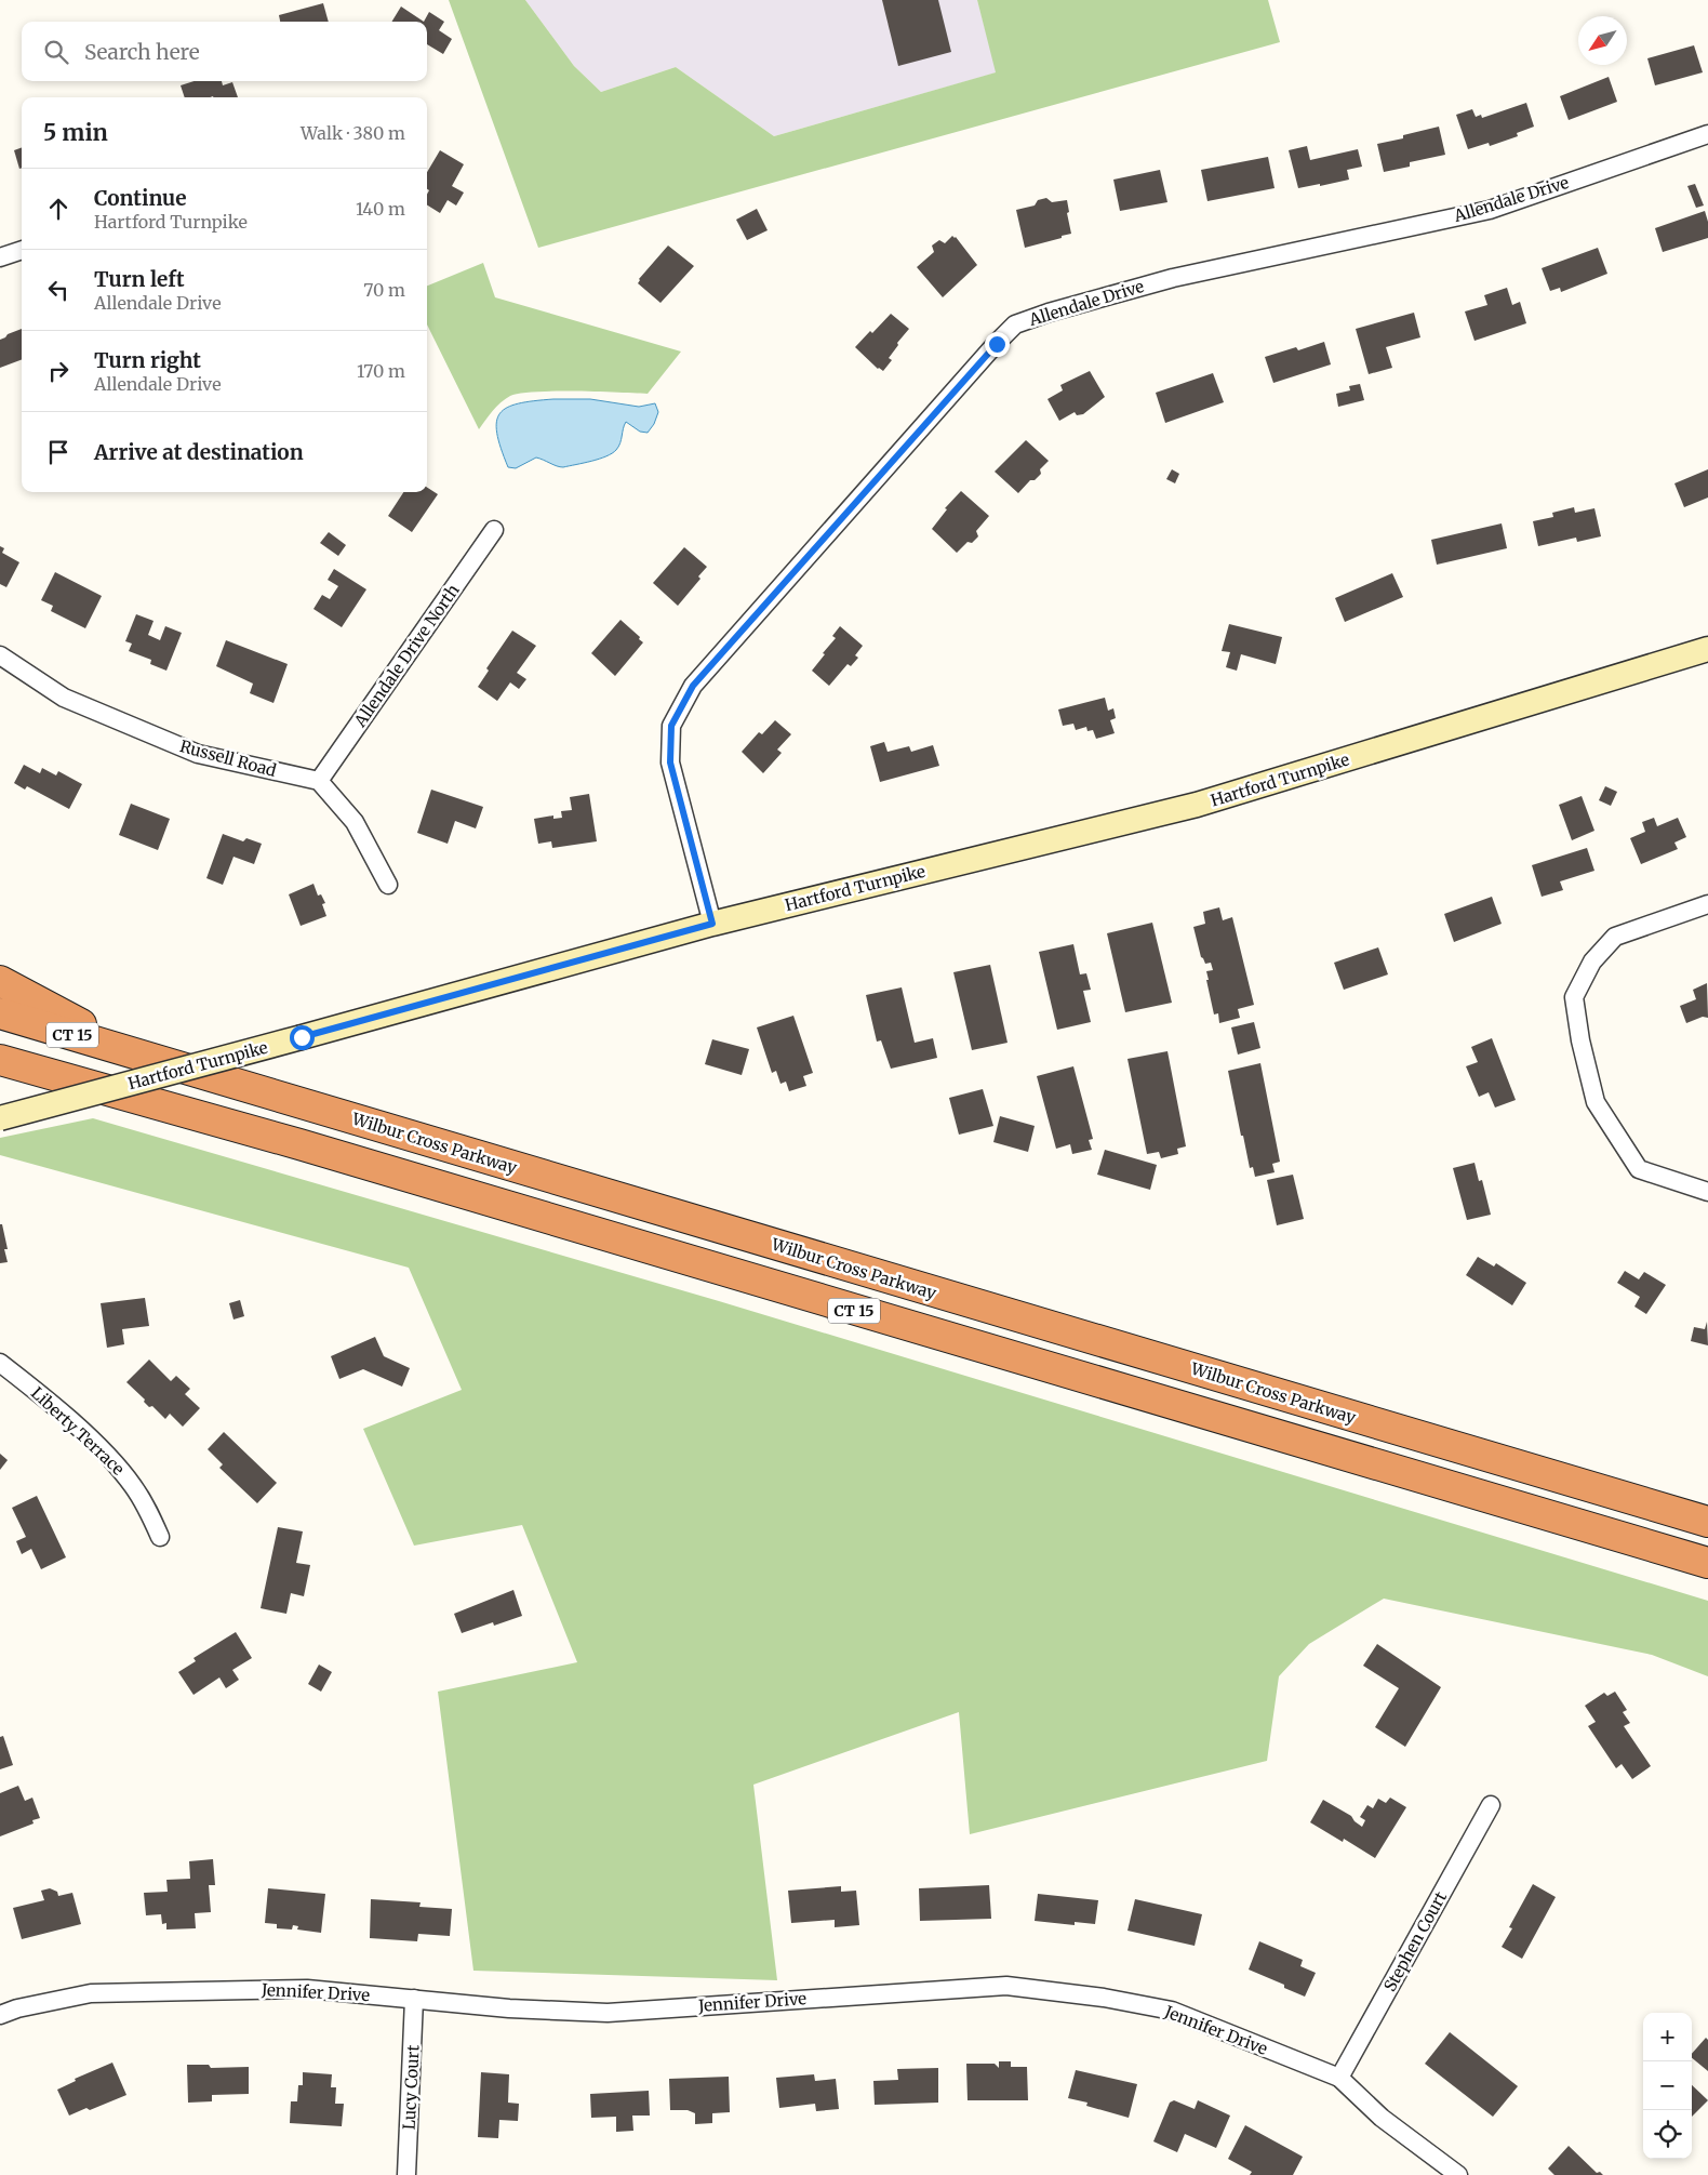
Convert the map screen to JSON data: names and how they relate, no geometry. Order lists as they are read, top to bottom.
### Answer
{
  "streets": {
    "highway": ["CT 15", "Wilbur Cross Parkway"],
    "main road": ["Hartford Turnpike"],
    "street": [
      "Allendale Drive",
      "Allendale Drive North",
      "Russell Road",
      "Liberty Terrace",
      "Stephen Court",
      "Jennifer Drive",
      "Lucy Court"
    ]
  },
  "crossings": [
    ["Allendale Drive", "Hartford Turnpike"],
    ["Allendale Drive North", "Russell Road"],
    ["Stephen Court", "Jennifer Drive"],
    ["Jennifer Drive", "Lucy Court"]
  ],
  "north": "bottom left",
  "page": {
    "search": "Search here",
    "heading": ["5 min", "Walk · 380 m"],
    "list": [
      ["Continue", "Hartford Turnpike", "140 m"],
      ["Turn left", "Allendale Drive", "70 m"],
      ["Turn right", "Allendale Drive", "170 m"],
      "Arrive at destination"
    ],
    "map_buttons": ["+", "−"]
  }
}
